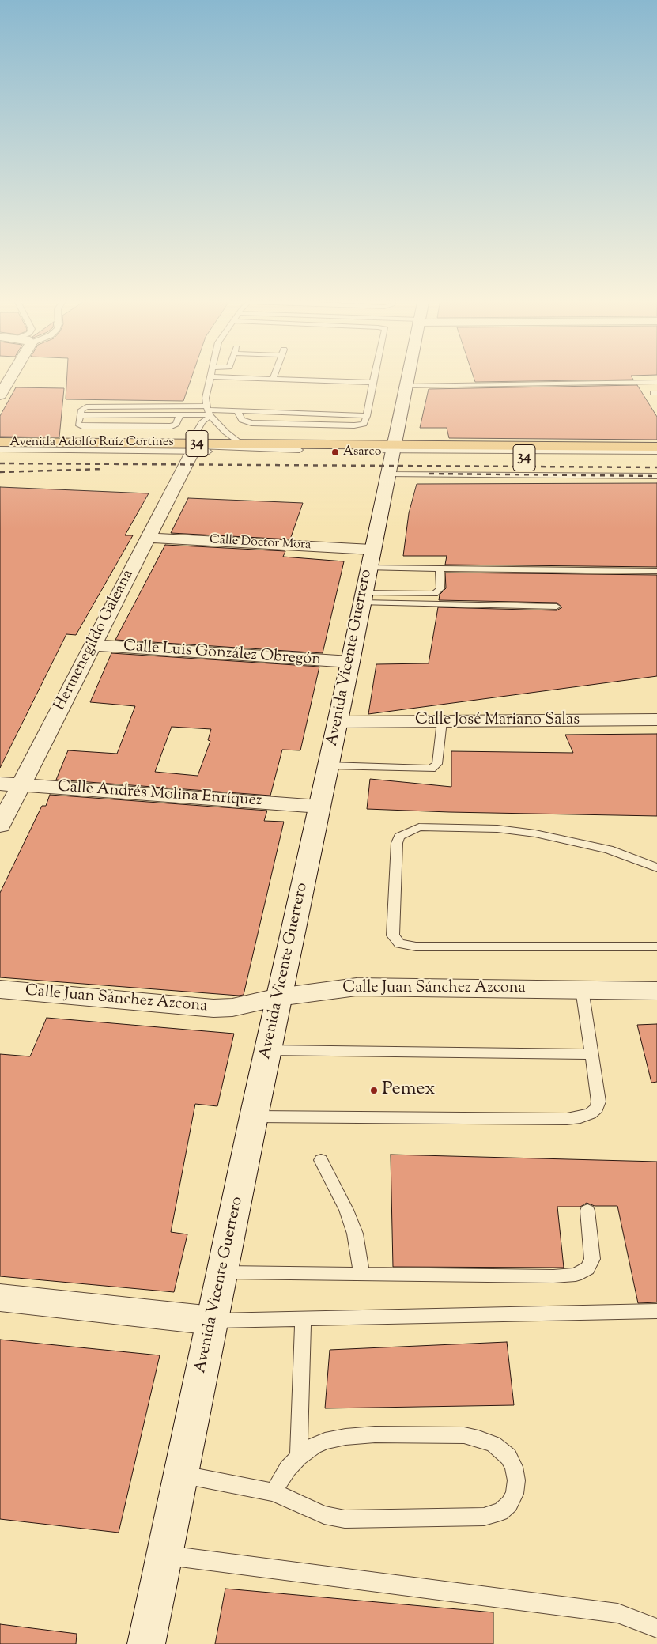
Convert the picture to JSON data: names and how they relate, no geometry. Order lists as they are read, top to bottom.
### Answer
{
  "streets": {
    "main road": ["Avenida Adolfo Ruíz Cortines", "34"],
    "street": [
      "Calle Doctor Mora",
      "Hermenegildo Galeana",
      "Calle Luis González Obregón",
      "Avenida Vicente Guerrero",
      "Calle José Mariano Salas",
      "Calle Andrés Molina Enríquez",
      "Calle Juan Sánchez Azcona"
    ]
  },
  "crossings": [
    ["Avenida Adolfo Ruíz Cortines", "Hermenegildo Galeana"],
    ["Avenida Adolfo Ruíz Cortines", "Avenida Vicente Guerrero"],
    ["Calle Doctor Mora", "Hermenegildo Galeana"],
    ["Calle Doctor Mora", "Avenida Vicente Guerrero"],
    ["Hermenegildo Galeana", "Calle Luis González Obregón"],
    ["Hermenegildo Galeana", "Calle Andrés Molina Enríquez"],
    ["Calle Luis González Obregón", "Avenida Vicente Guerrero"],
    ["Avenida Vicente Guerrero", "Calle José Mariano Salas"],
    ["Avenida Vicente Guerrero", "Calle Andrés Molina Enríquez"],
    ["Avenida Vicente Guerrero", "Calle Juan Sánchez Azcona"]
  ],
  "places": ["Asarco", "Pemex"]
}
